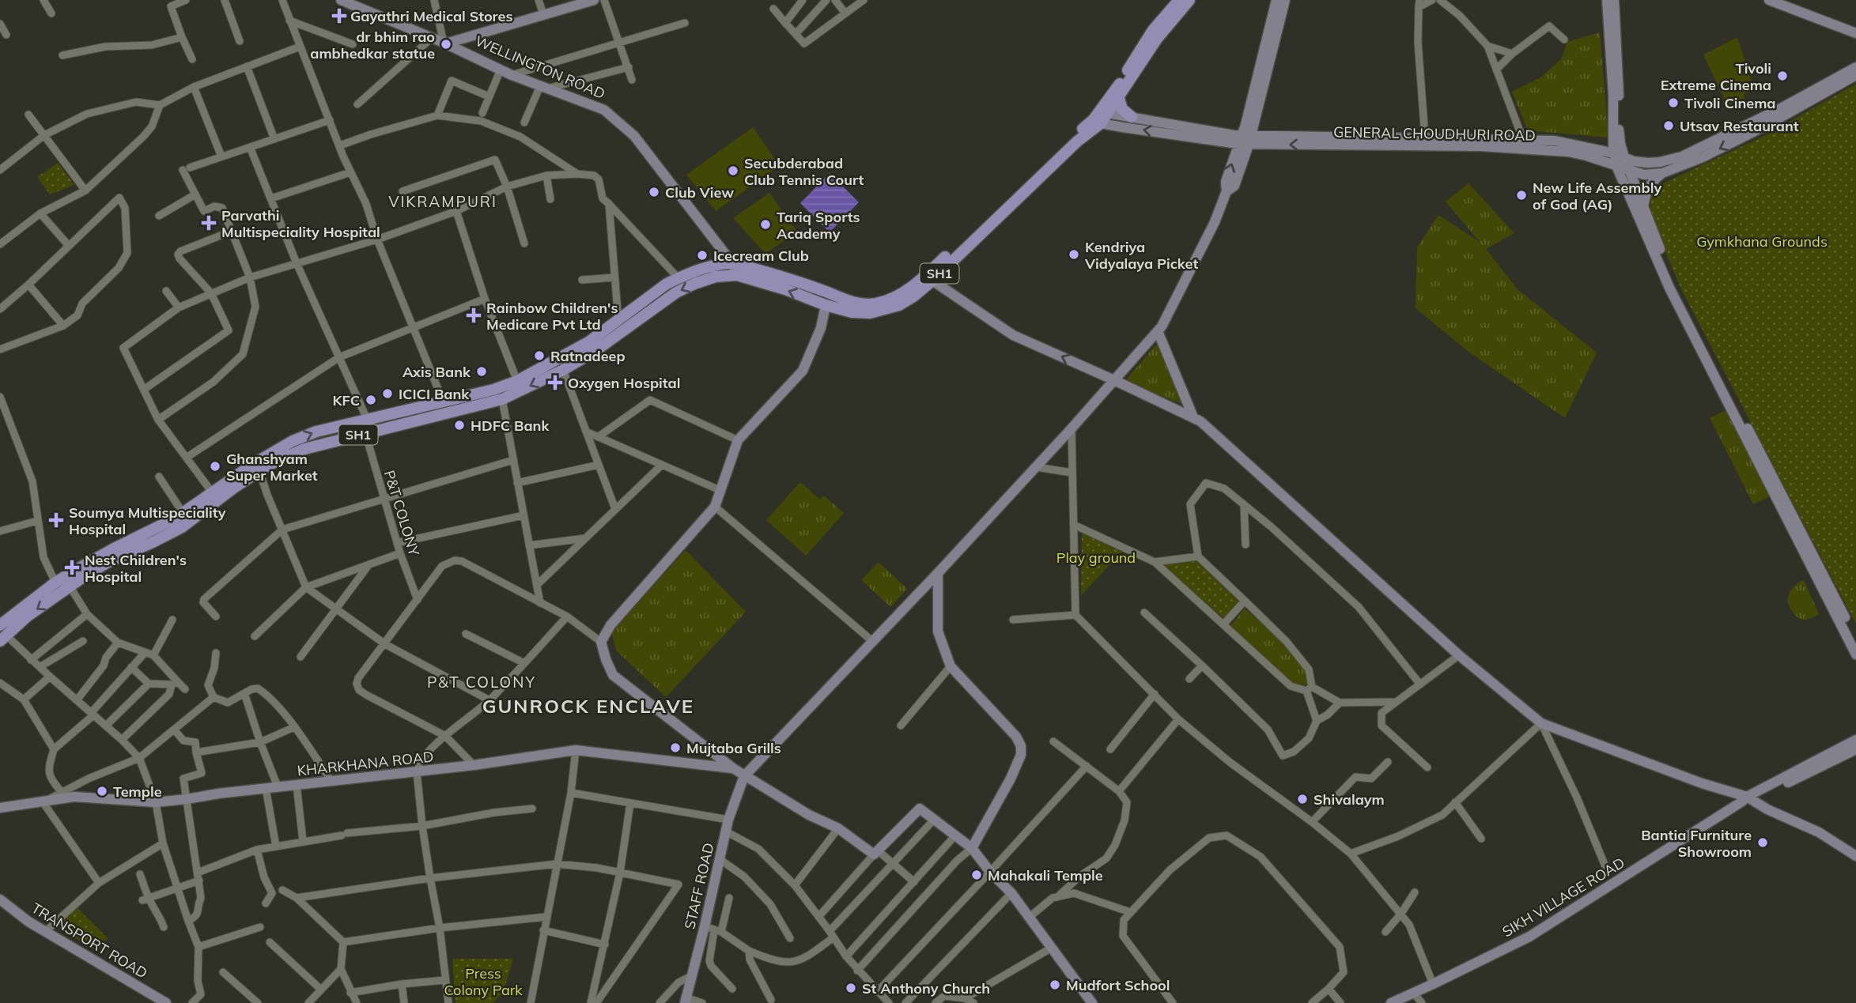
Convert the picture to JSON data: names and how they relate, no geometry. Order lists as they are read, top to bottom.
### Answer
{
  "streets": {
    "main road": [
      "WELLINGTON ROAD",
      "GENERAL CHOUDHURI ROAD",
      "SH1",
      "KHARKHANA ROAD",
      "STAFF ROAD",
      "SIKH VILLAGE ROAD",
      "TRANSPORT ROAD"
    ],
    "street": ["P&T COLONY"]
  },
  "crossings": [
    ["WELLINGTON ROAD", "SH1"],
    ["SH1", "P&T COLONY"]
  ],
  "districts": ["VIKRAMPURI", "P&T COLONY", "GUNROCK ENCLAVE"],
  "parks": ["Gymkhana Grounds", "Play ground", "Press Colony Park"],
  "places": {
    "health": [
      "Gayathri Medical Stores",
      "Parvathi Multispeciality Hospital",
      "Rainbow Children's Medicare Pvt Ltd",
      "Oxygen Hospital",
      "Soumya Multispeciality Hospital",
      "Nest Children's Hospital"
    ],
    "other": [
      "dr bhim rao ambhedkar statue",
      "Tivoli Extreme Cinema",
      "Tivoli Cinema",
      "Utsav Restaurant",
      "Secubderabad Club Tennis Court",
      "Club View",
      "New Life Assembly of God (AG)",
      "Tariq Sports Academy",
      "Kendriya Vidyalaya Picket",
      "Icecream Club",
      "Ratnadeep",
      "Axis Bank",
      "ICICI Bank",
      "KFC",
      "HDFC Bank",
      "Ghanshyam Super Market",
      "Mujtaba Grills",
      "Temple",
      "Shivalaym",
      "Bantia Furniture Showroom",
      "Mahakali Temple",
      "Mudfort School",
      "St Anthony Church"
    ]
  }
}
